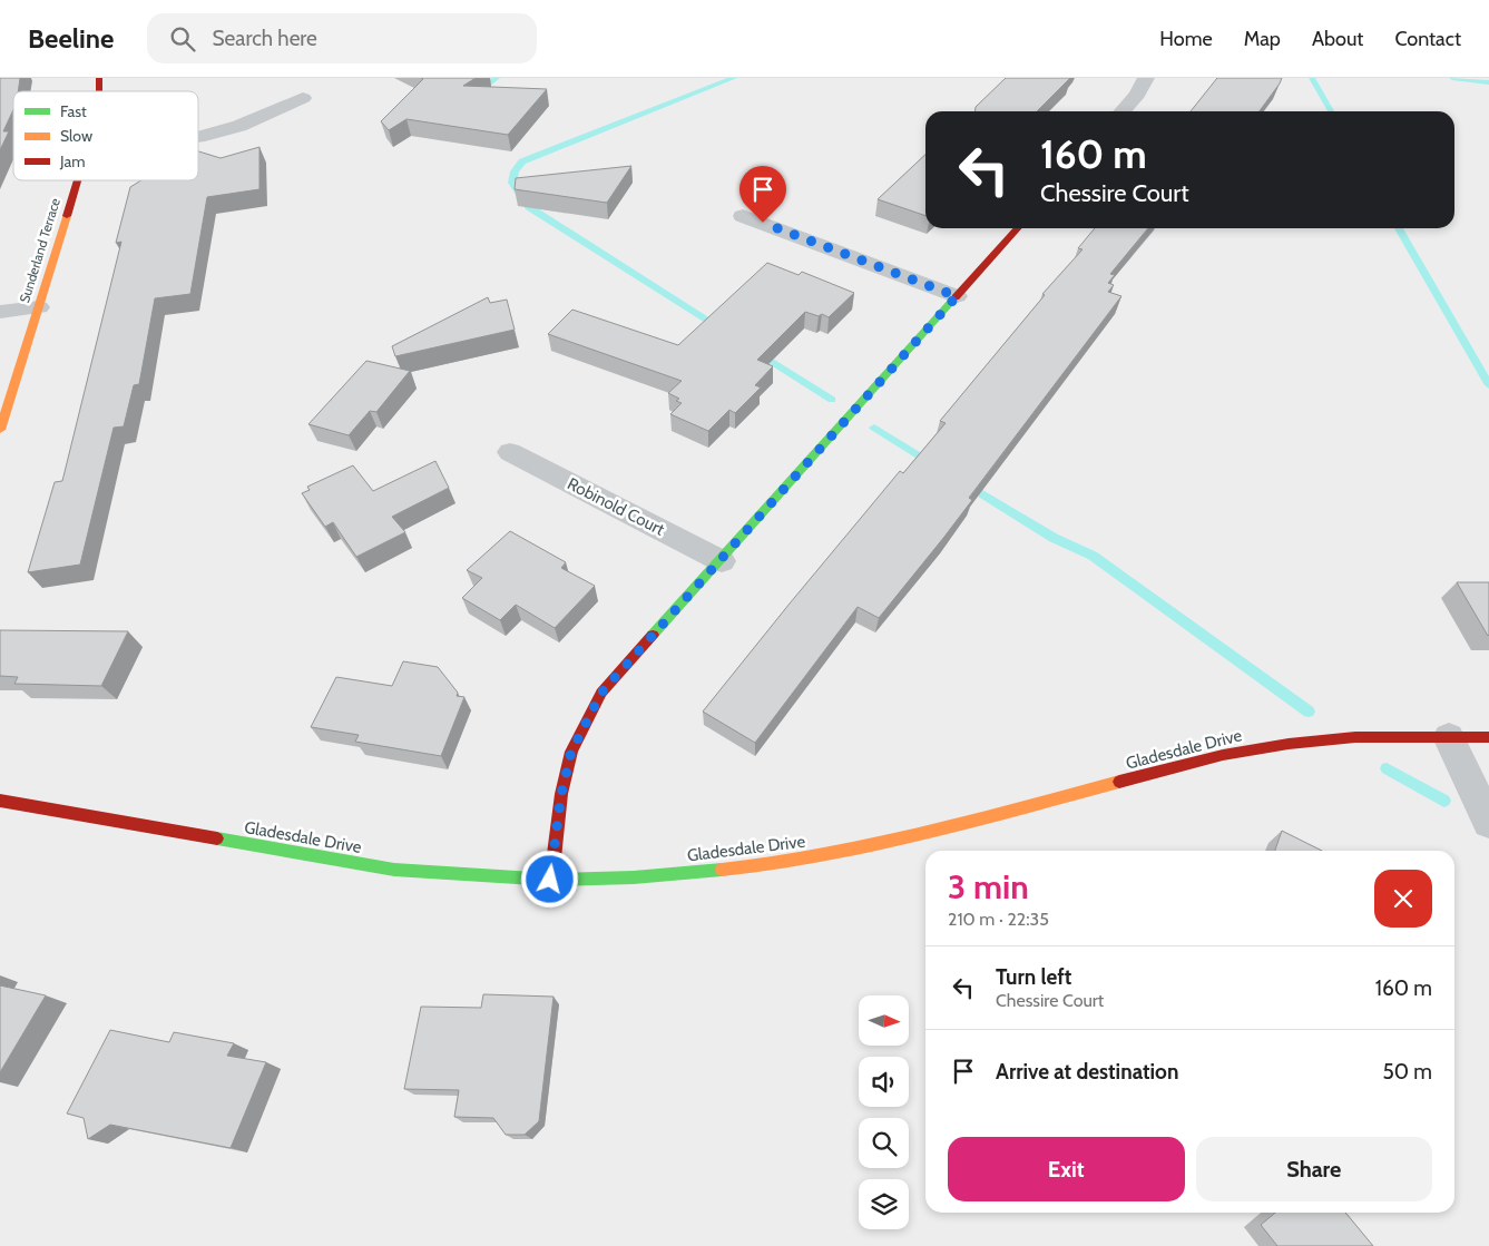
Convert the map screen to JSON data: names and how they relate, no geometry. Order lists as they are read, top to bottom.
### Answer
{
  "streets": {
    "street": ["Sunderland Terrace", "Robinold Court", "Gladesdale Drive"]
  },
  "legend": ["Fast", "Slow", "Jam"],
  "north": "right",
  "page": {
    "header": "Beeline",
    "search": "Search here",
    "nav": [
      "Home",
      "Map",
      "About",
      "Contact"
    ],
    "turn": ["160 m", "Chessire Court"],
    "heading": ["3 min", "210 m · 22:35"],
    "list": [
      {
        "name": "Turn left",
        "note": "Chessire Court",
        "value": "160 m"
      },
      {
        "name": "Arrive at destination",
        "value": "50 m"
      }
    ],
    "buttons": ["Exit", "Share"]
  }
}
